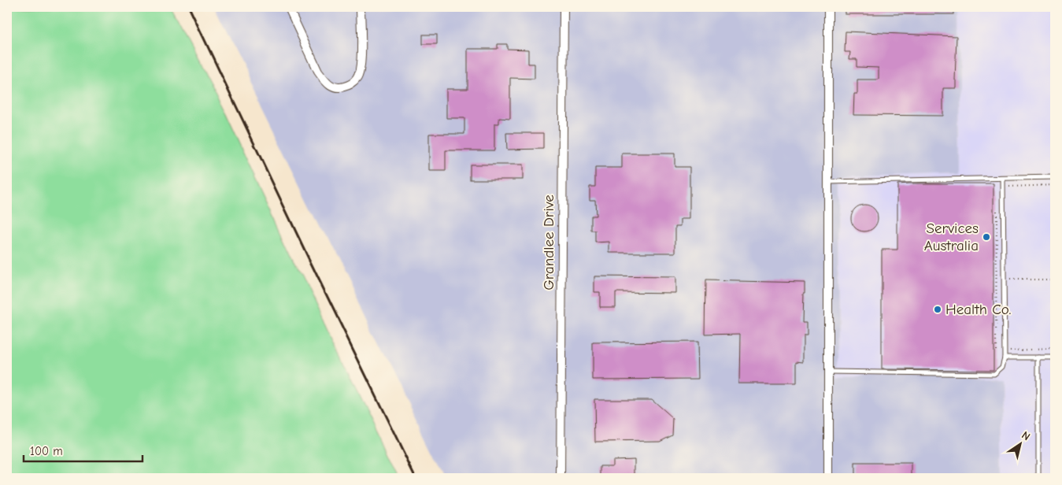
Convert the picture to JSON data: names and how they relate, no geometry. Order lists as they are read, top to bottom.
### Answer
{
  "streets": {
    "street": ["Grandlee Drive"]
  },
  "places": ["Services Australia", "Health Co."],
  "scale_bar": "100 m",
  "north": "top right"
}
